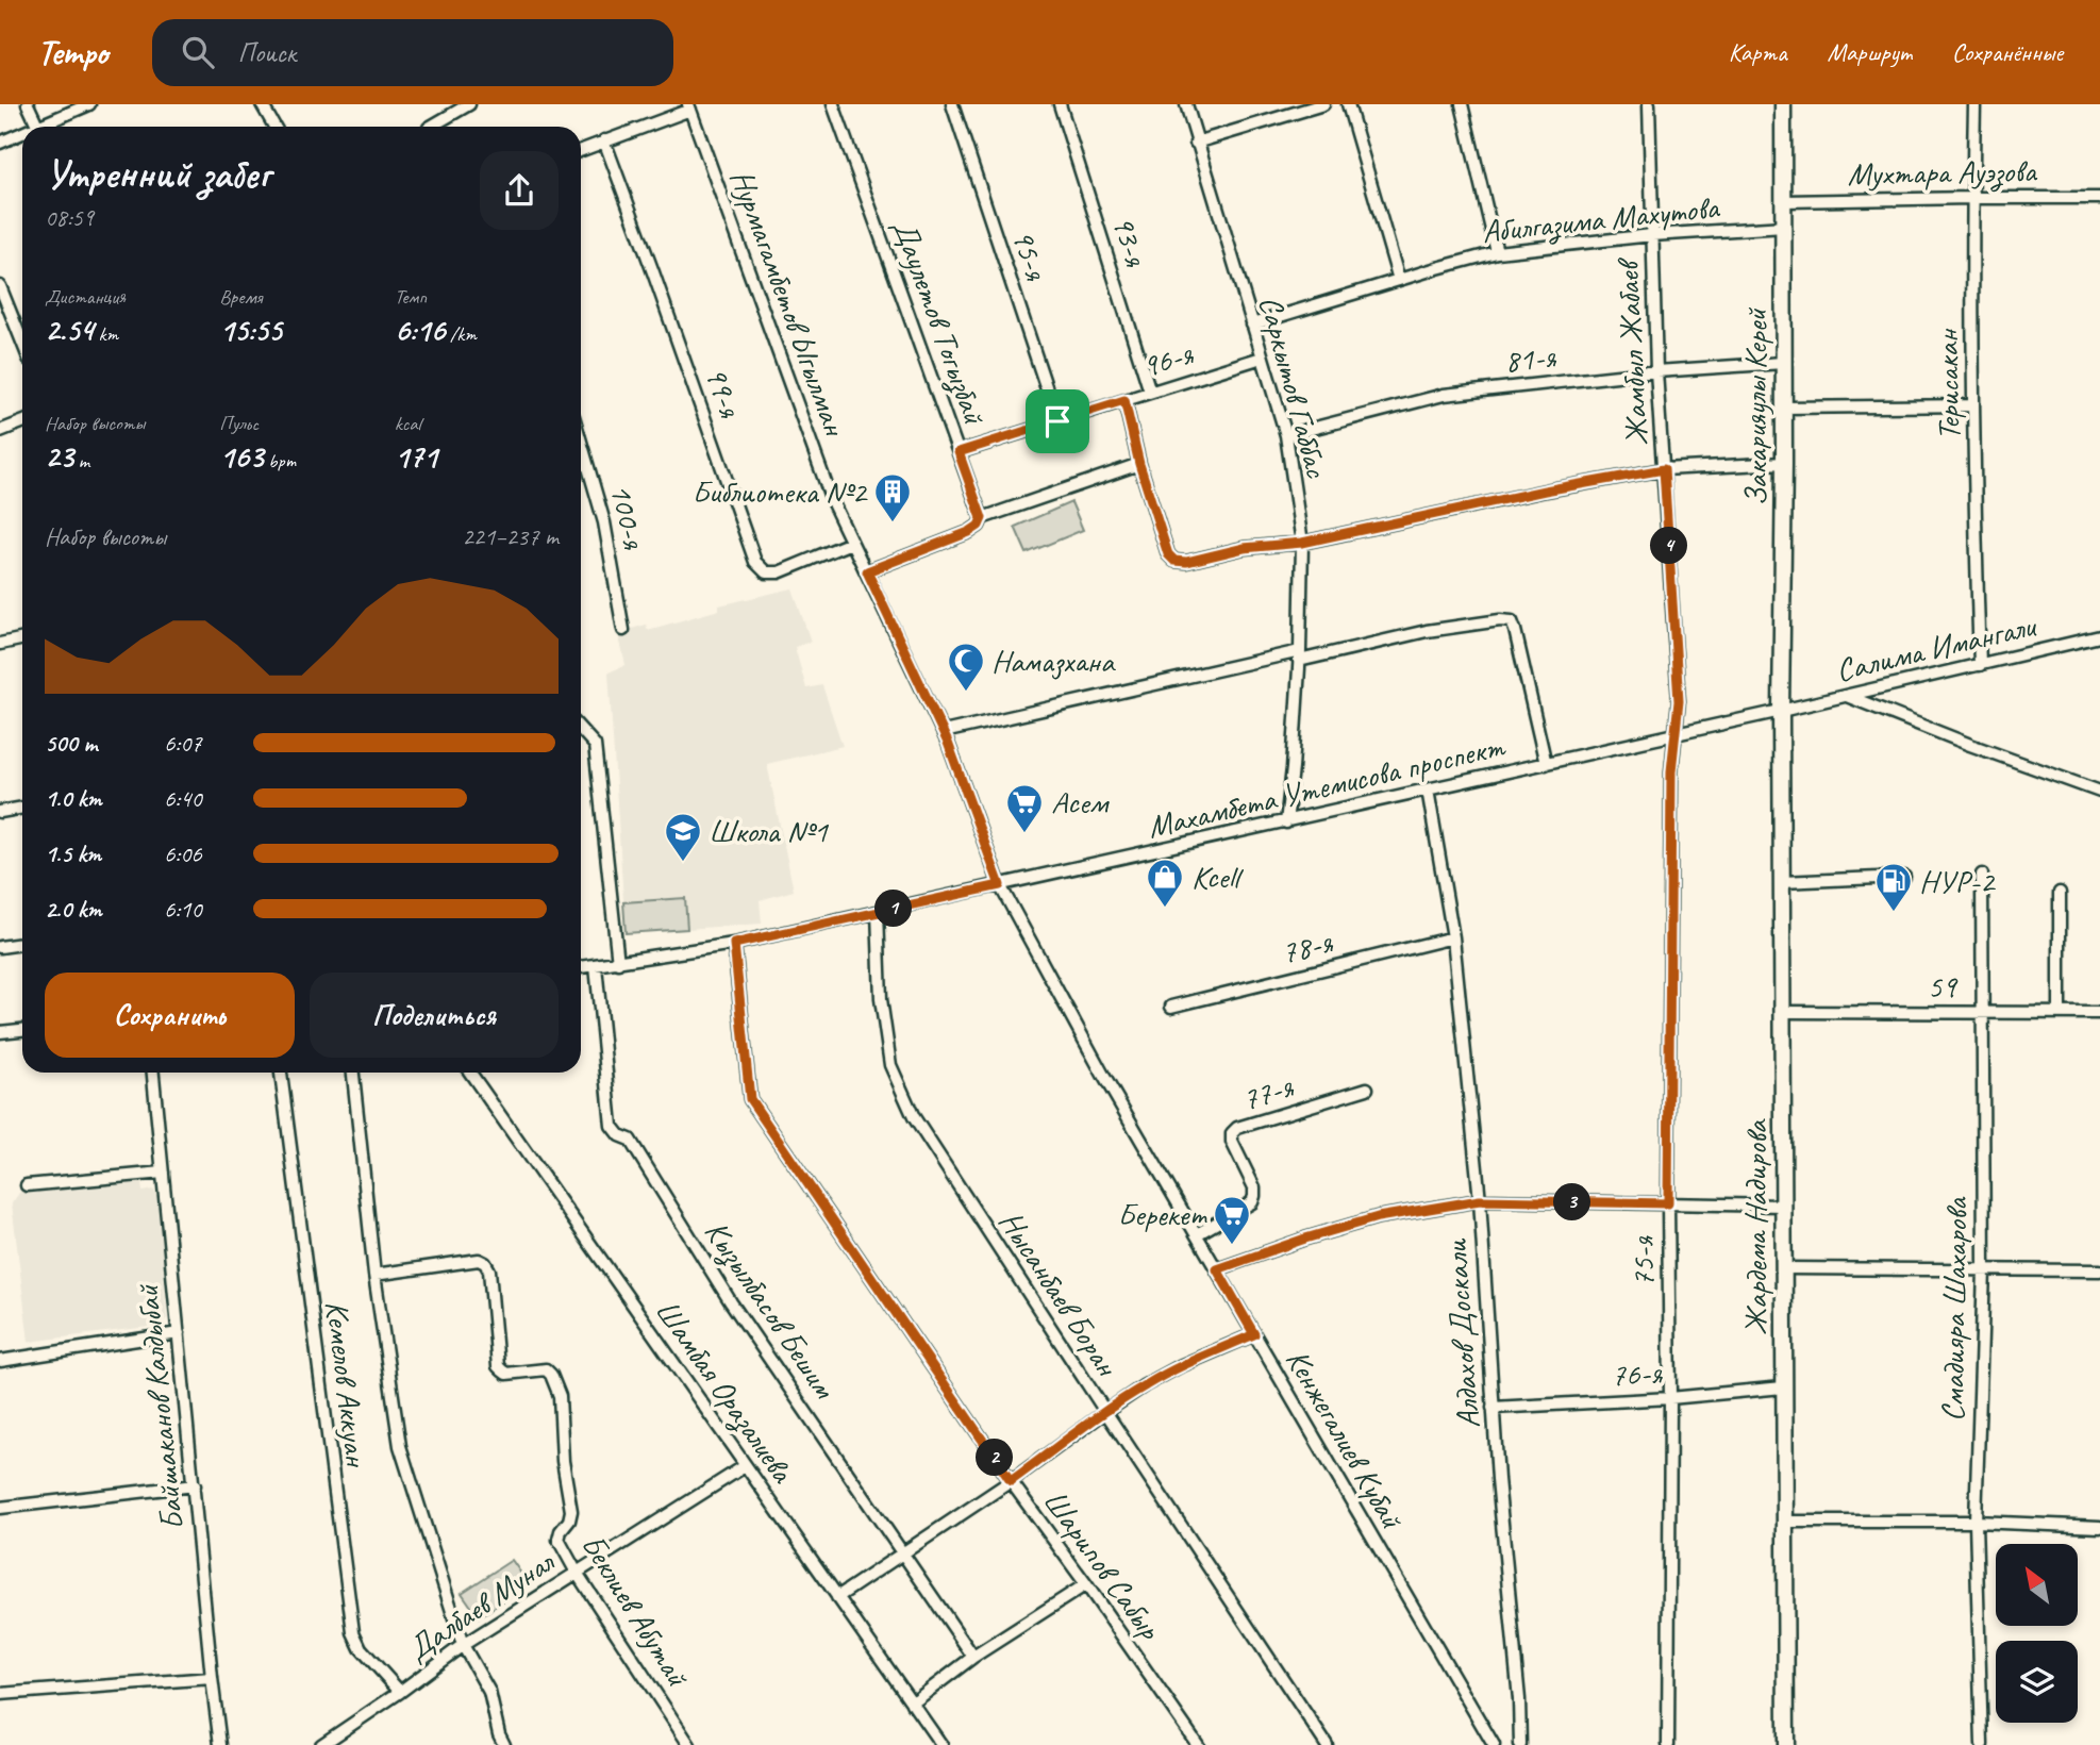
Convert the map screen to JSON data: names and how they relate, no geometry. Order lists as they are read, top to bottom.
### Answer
{
  "streets": {
    "highway": ["Закарияулы Керей", "Жардема Надирова"],
    "street": [
      "Мухтара Ауэзова",
      "Абилгазима Махутова",
      "93-я",
      "95-я",
      "Нурмагамбетов Ыгылман",
      "Даулетов Тогызбай",
      "Жамбыл Жабаев",
      "81-я",
      "96-я",
      "Терисакан",
      "Саркытов Габбас",
      "99-я",
      "100-я",
      "Салима Имангали",
      "Махамбета Утемисова проспект",
      "78-я",
      "59",
      "77-я",
      "75-я",
      "Нысанбаев Боран",
      "Кызылбасов Бешим",
      "Смадияра Шахарова",
      "Алдахов Доскали",
      "76-я",
      "Кемелов Аккуан",
      "Шамбая Оразалиева",
      "Байшаканов Калдыбай",
      "Кенжегалиев Кубай",
      "Шарипов Сабыр",
      "Далбаев Мунал",
      "Беклиев Абутай"
    ]
  },
  "crossings": [
    ["Мухтара Ауэзова", "Терисакан"],
    ["Мухтара Ауэзова", "Закарияулы Керей"],
    ["Абилгазима Махутова", "Жамбыл Жабаев"],
    ["Абилгазима Махутова", "Саркытов Габбас"],
    ["Абилгазима Махутова", "Закарияулы Керей"],
    ["93-я", "96-я"],
    ["95-я", "96-я"],
    ["Нурмагамбетов Ыгылман", "99-я"],
    ["Нурмагамбетов Ыгылман", "Махамбета Утемисова проспект"],
    ["Нурмагамбетов Ыгылман", "Кенжегалиев Кубай"],
    ["Даулетов Тогызбай", "96-я"],
    ["Жамбыл Жабаев", "81-я"],
    ["Жамбыл Жабаев", "Махамбета Утемисова проспект"],
    ["Жамбыл Жабаев", "75-я"],
    ["81-я", "Саркытов Габбас"],
    ["81-я", "Закарияулы Керей"],
    ["96-я", "Саркытов Габбас"],
    ["Терисакан", "Салима Имангали"],
    ["Саркытов Габбас", "Махамбета Утемисова проспект"],
    ["Закарияулы Керей", "Салима Имангали"],
    ["Закарияулы Керей", "Махамбета Утемисова проспект"],
    ["Закарияулы Керей", "Жардема Надирова"],
    ["Салима Имангали", "Махамбета Утемисова проспект"],
    ["Салима Имангали", "Жардема Надирова"],
    ["Махамбета Утемисова проспект", "Жардема Надирова"],
    ["Махамбета Утемисова проспект", "75-я"],
    ["Махамбета Утемисова проспект", "Нысанбаев Боран"],
    ["Махамбета Утемисова проспект", "Кызылбасов Бешим"],
    ["Махамбета Утемисова проспект", "Алдахов Доскали"],
    ["Махамбета Утемисова проспект", "Кенжегалиев Кубай"],
    ["Махамбета Утемисова проспект", "Шарипов Сабыр"],
    ["78-я", "Алдахов Доскали"],
    ["59", "Жардема Надирова"],
    ["59", "Смадияра Шахарова"],
    ["77-я", "Кенжегалиев Кубай"],
    ["Жардема Надирова", "76-я"],
    ["75-я", "76-я"],
    ["Алдахов Доскали", "76-я"],
    ["Кемелов Аккуан", "Далбаев Мунал"],
    ["Кемелов Аккуан", "Беклиев Абутай"],
    ["Шамбая Оразалиева", "Далбаев Мунал"],
    ["Далбаев Мунал", "Беклиев Абутай"]
  ],
  "places": {
    "building": ["Библиотека №2"],
    "mosque": ["Намазхана"],
    "supermarket": ["Асем", "Берекет"],
    "school or university": ["Школа №1"],
    "shop": ["Kcell"],
    "fuel station": ["НУР-2"]
  },
  "north": "top left",
  "page": {
    "header": "Tempo",
    "search": "Поиск",
    "nav": ["Карта", "Маршрут", "Сохранённые"],
    "heading": ["Утренний забег", "08:59"],
    "stats": [
      ["Дистанция", "2.54 km"],
      ["Время", "15:55"],
      ["Темп", "6:16 /km"],
      ["Набор высоты", "23 m"],
      ["Пульс", "163 bpm"],
      ["kcal", "171"]
    ],
    "chart": ["Набор высоты", "221–237 m"],
    "pins": [
      "4",
      "1",
      "3",
      "2"
    ],
    "list": [
      {
        "name": "500 m",
        "note": "6:07"
      },
      {
        "name": "1.0 km",
        "note": "6:40"
      },
      {
        "name": "1.5 km",
        "note": "6:06"
      },
      {
        "name": "2.0 km",
        "note": "6:10"
      }
    ],
    "buttons": ["Сохранить", "Поделиться"]
  }
}
